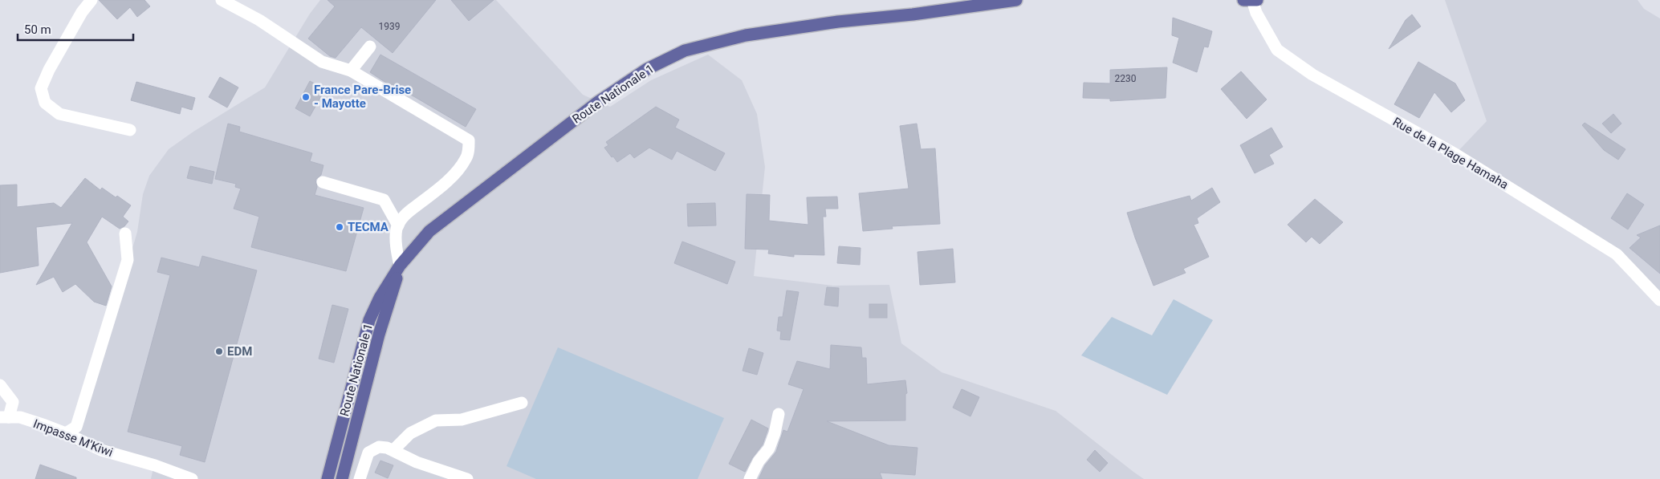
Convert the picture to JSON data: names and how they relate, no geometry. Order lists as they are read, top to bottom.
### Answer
{
  "streets": {
    "main road": ["Route Nationale 1"],
    "street": ["Rue de la Plage Hamaha", "Impasse M'Kiwi"]
  },
  "places": ["France Pare-Brise - Mayotte", "TECMA", "EDM"],
  "house_numbers": ["1939", "2230"],
  "scale_bar": "50 m"
}
